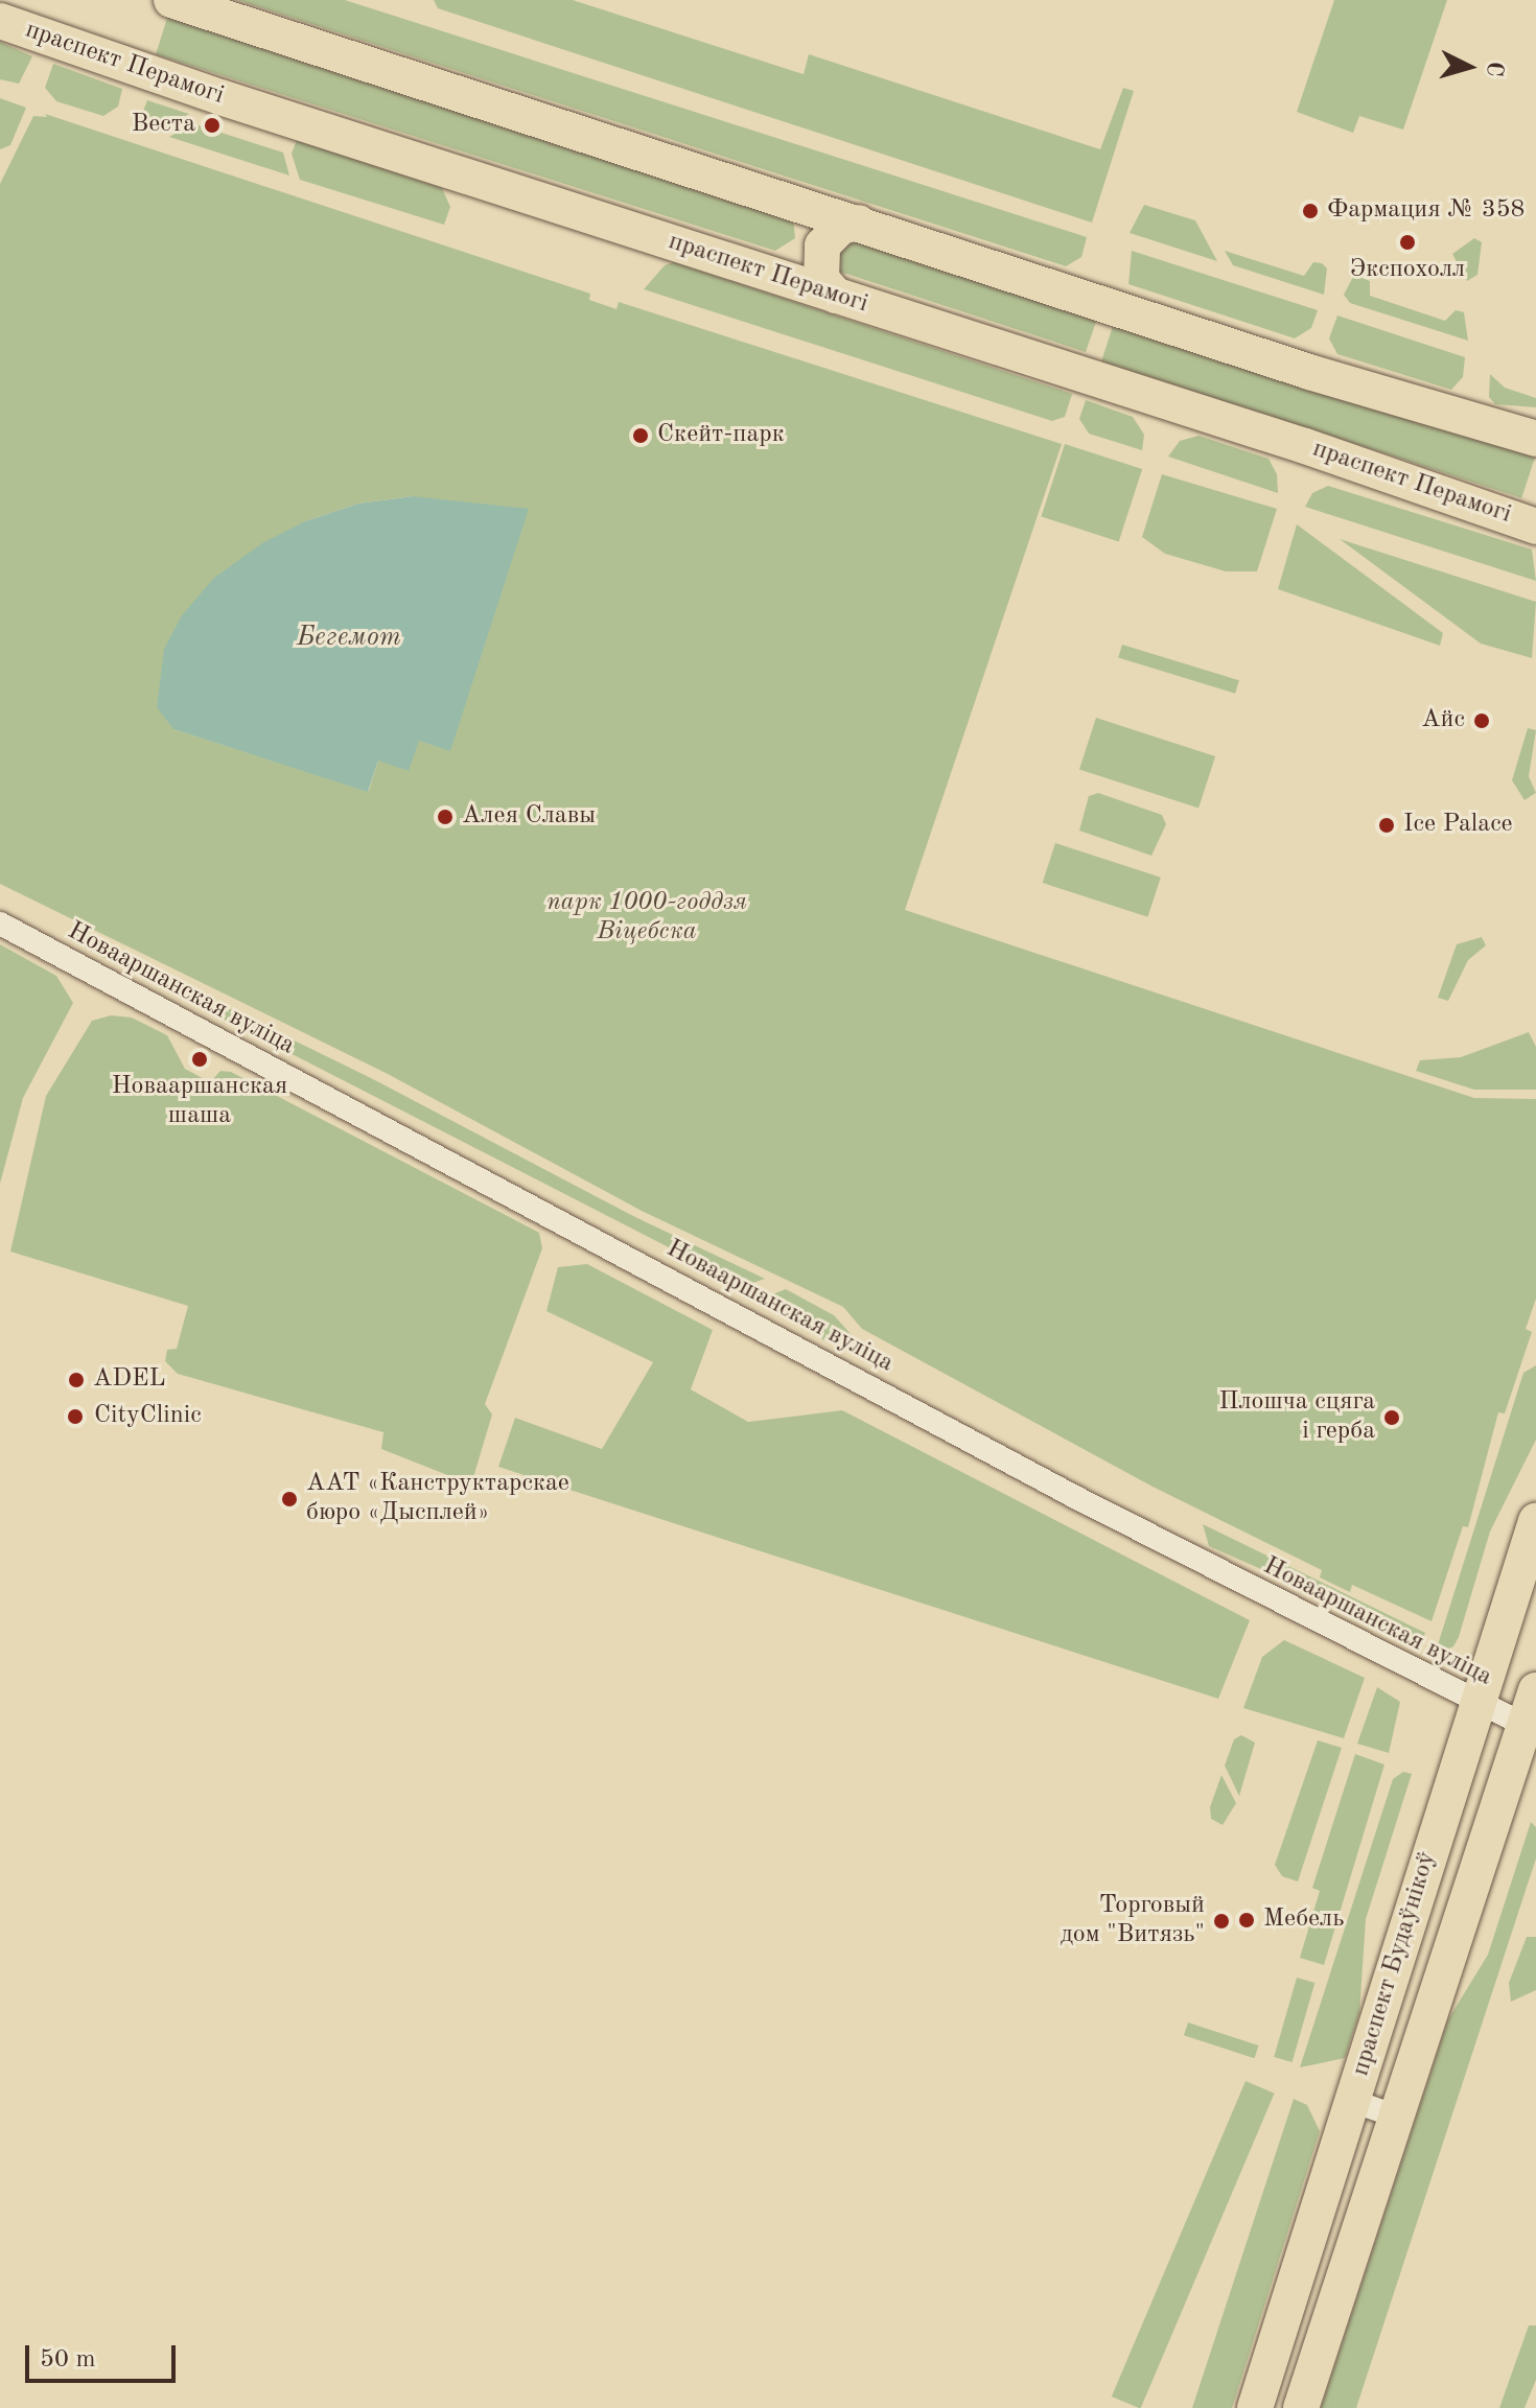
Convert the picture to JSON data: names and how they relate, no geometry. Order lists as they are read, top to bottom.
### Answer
{
  "streets": {
    "main road": ["праспект Перамогі", "праспект Будаўнікоў"],
    "street": ["Новааршанская вуліца"]
  },
  "crossings": [
    ["Новааршанская вуліца", "праспект Будаўнікоў"]
  ],
  "water": ["Бегемот"],
  "parks": ["парк 1000-годдзя Віцебска"],
  "places": [
    "Веста",
    "Фармация № 358",
    "Экспохолл",
    "Скейт-парк",
    "Айс",
    "Алея Славы",
    "Ice Palace",
    "Новааршанская шаша",
    "ADEL",
    "CityClinic",
    "Плошча сцяга і герба",
    "ААТ «Канструктарскае бюро «Дысплей»",
    "Мебель",
    "Торговый дом \"Витязь\""
  ],
  "scale_bar": "50 m",
  "north": "right"
}
